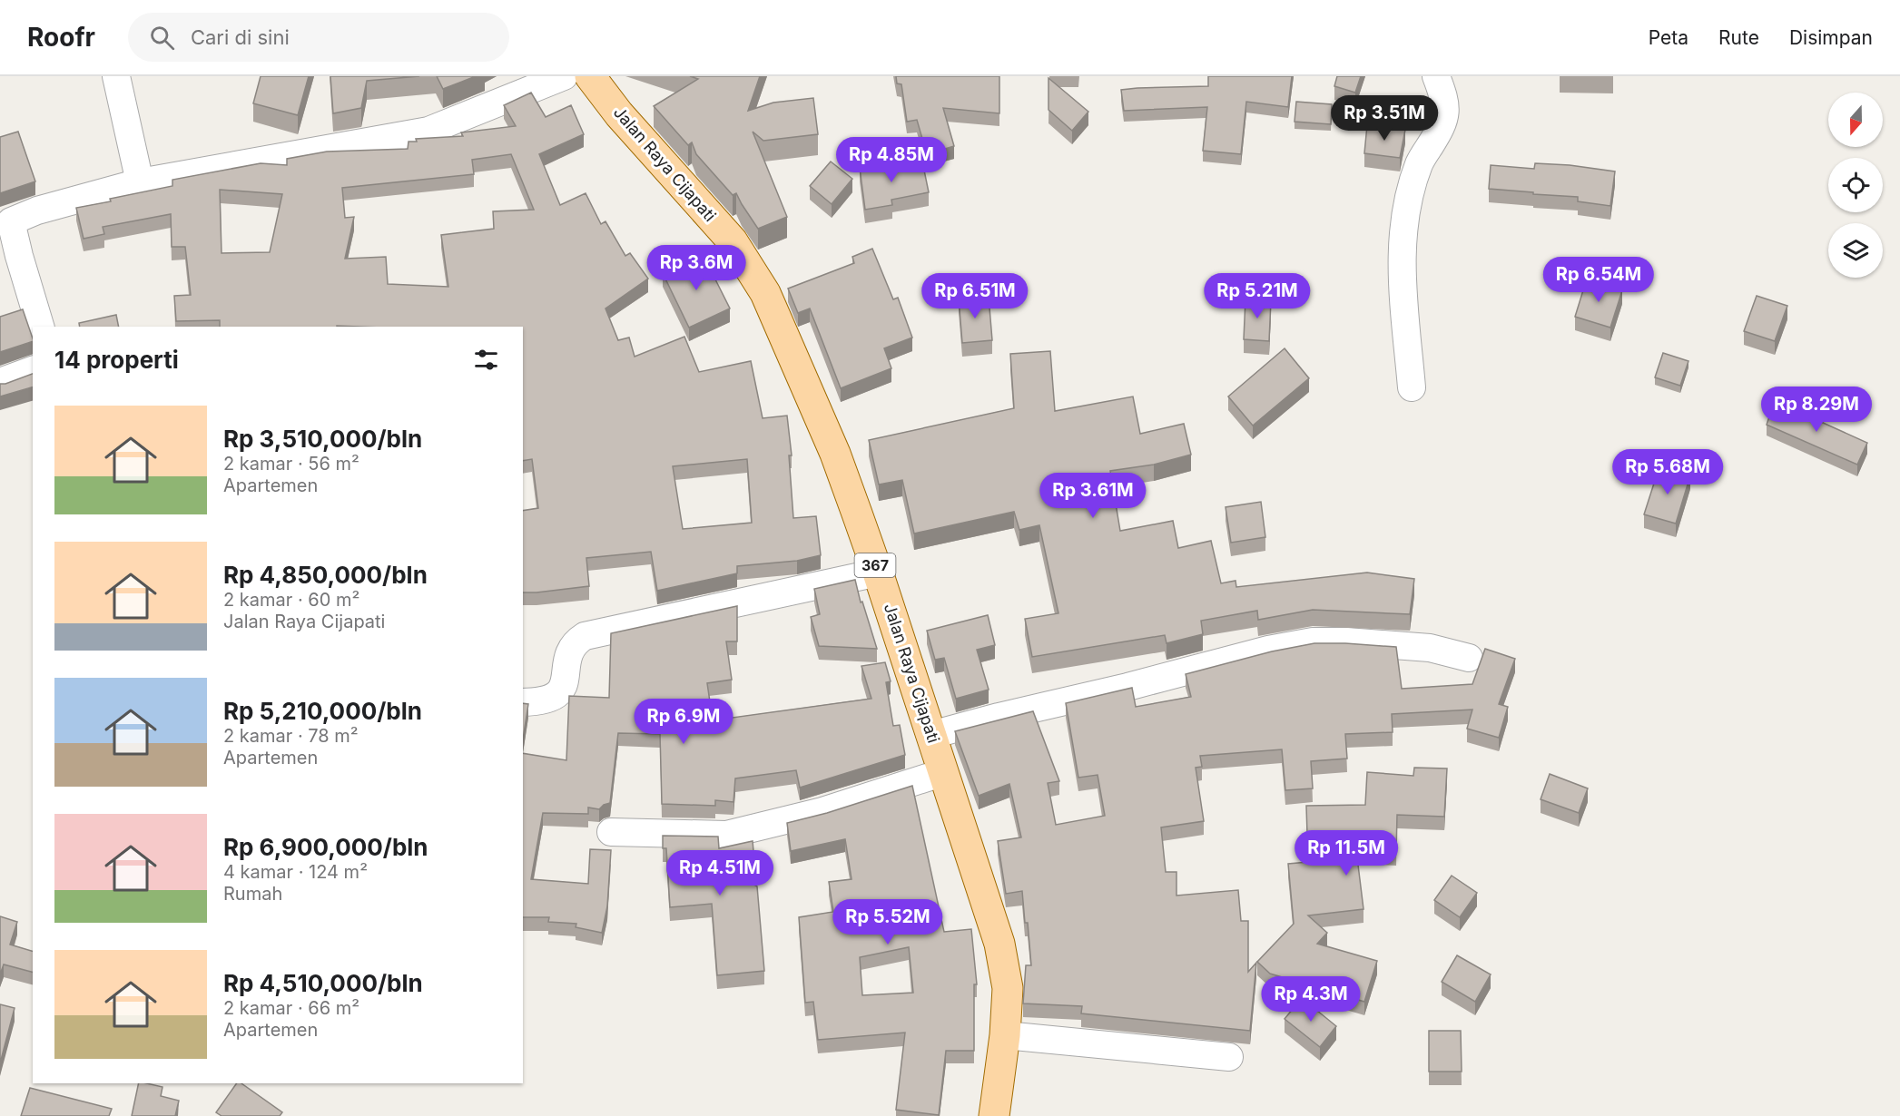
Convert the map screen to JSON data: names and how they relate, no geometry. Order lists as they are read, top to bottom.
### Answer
{
  "streets": {
    "main road": ["Jalan Raya Cijapati", "367"]
  },
  "north": "bottom",
  "page": {
    "header": "Roofr",
    "search": "Cari di sini",
    "nav": ["Peta", "Rute", "Disimpan"],
    "price": [
      "Rp 3.51M",
      "Rp 4.85M",
      "Rp 3.6M",
      "Rp 6.54M",
      "Rp 6.51M",
      "Rp 5.21M",
      "Rp 8.29M",
      "Rp 5.68M",
      "Rp 3.61M",
      "Rp 6.9M",
      "Rp 11.5M",
      "Rp 4.51M",
      "Rp 5.52M",
      "Rp 4.3M"
    ],
    "heading": "14 properti",
    "list": [
      {
        "name": "Rp 3,510,000/bln",
        "note": "2 kamar · 56 m² · Apartemen"
      },
      {
        "name": "Rp 4,850,000/bln",
        "note": "2 kamar · 60 m² · Jalan Raya Cijapati"
      },
      {
        "name": "Rp 5,210,000/bln",
        "note": "2 kamar · 78 m² · Apartemen"
      },
      {
        "name": "Rp 6,900,000/bln",
        "note": "4 kamar · 124 m² · Rumah"
      },
      {
        "name": "Rp 4,510,000/bln",
        "note": "2 kamar · 66 m² · Apartemen"
      }
    ]
  }
}
